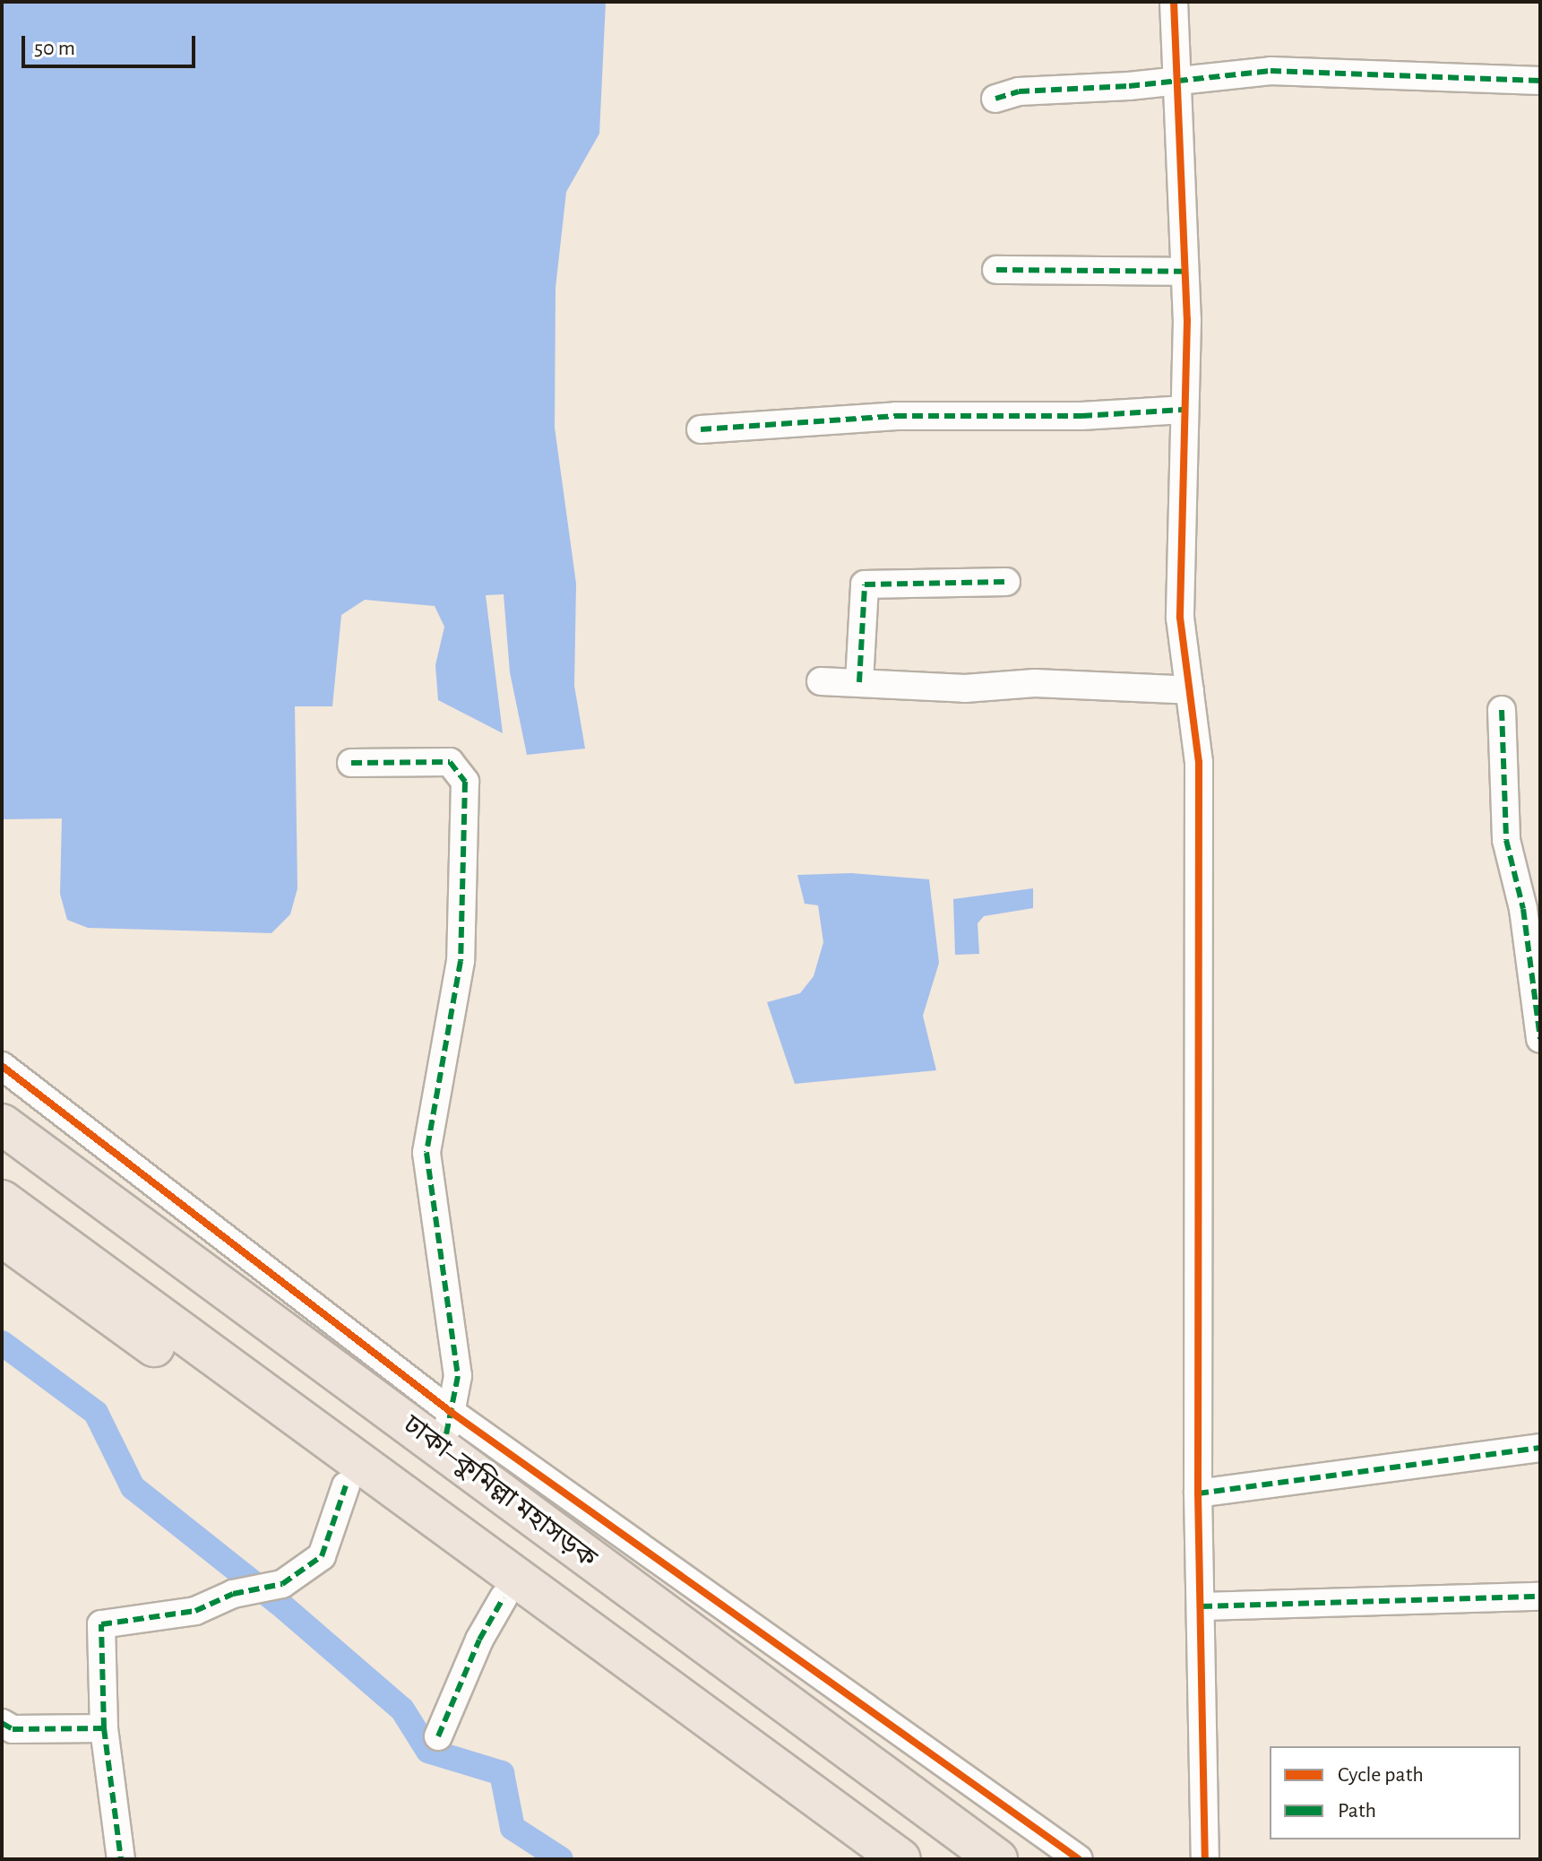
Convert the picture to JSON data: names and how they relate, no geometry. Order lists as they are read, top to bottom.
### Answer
{
  "streets": {
    "highway": ["ঢাকা–কুমিল্লা মহাসড়ক"]
  },
  "legend": ["Cycle path", "Path"],
  "scale_bar": "50 m"
}
